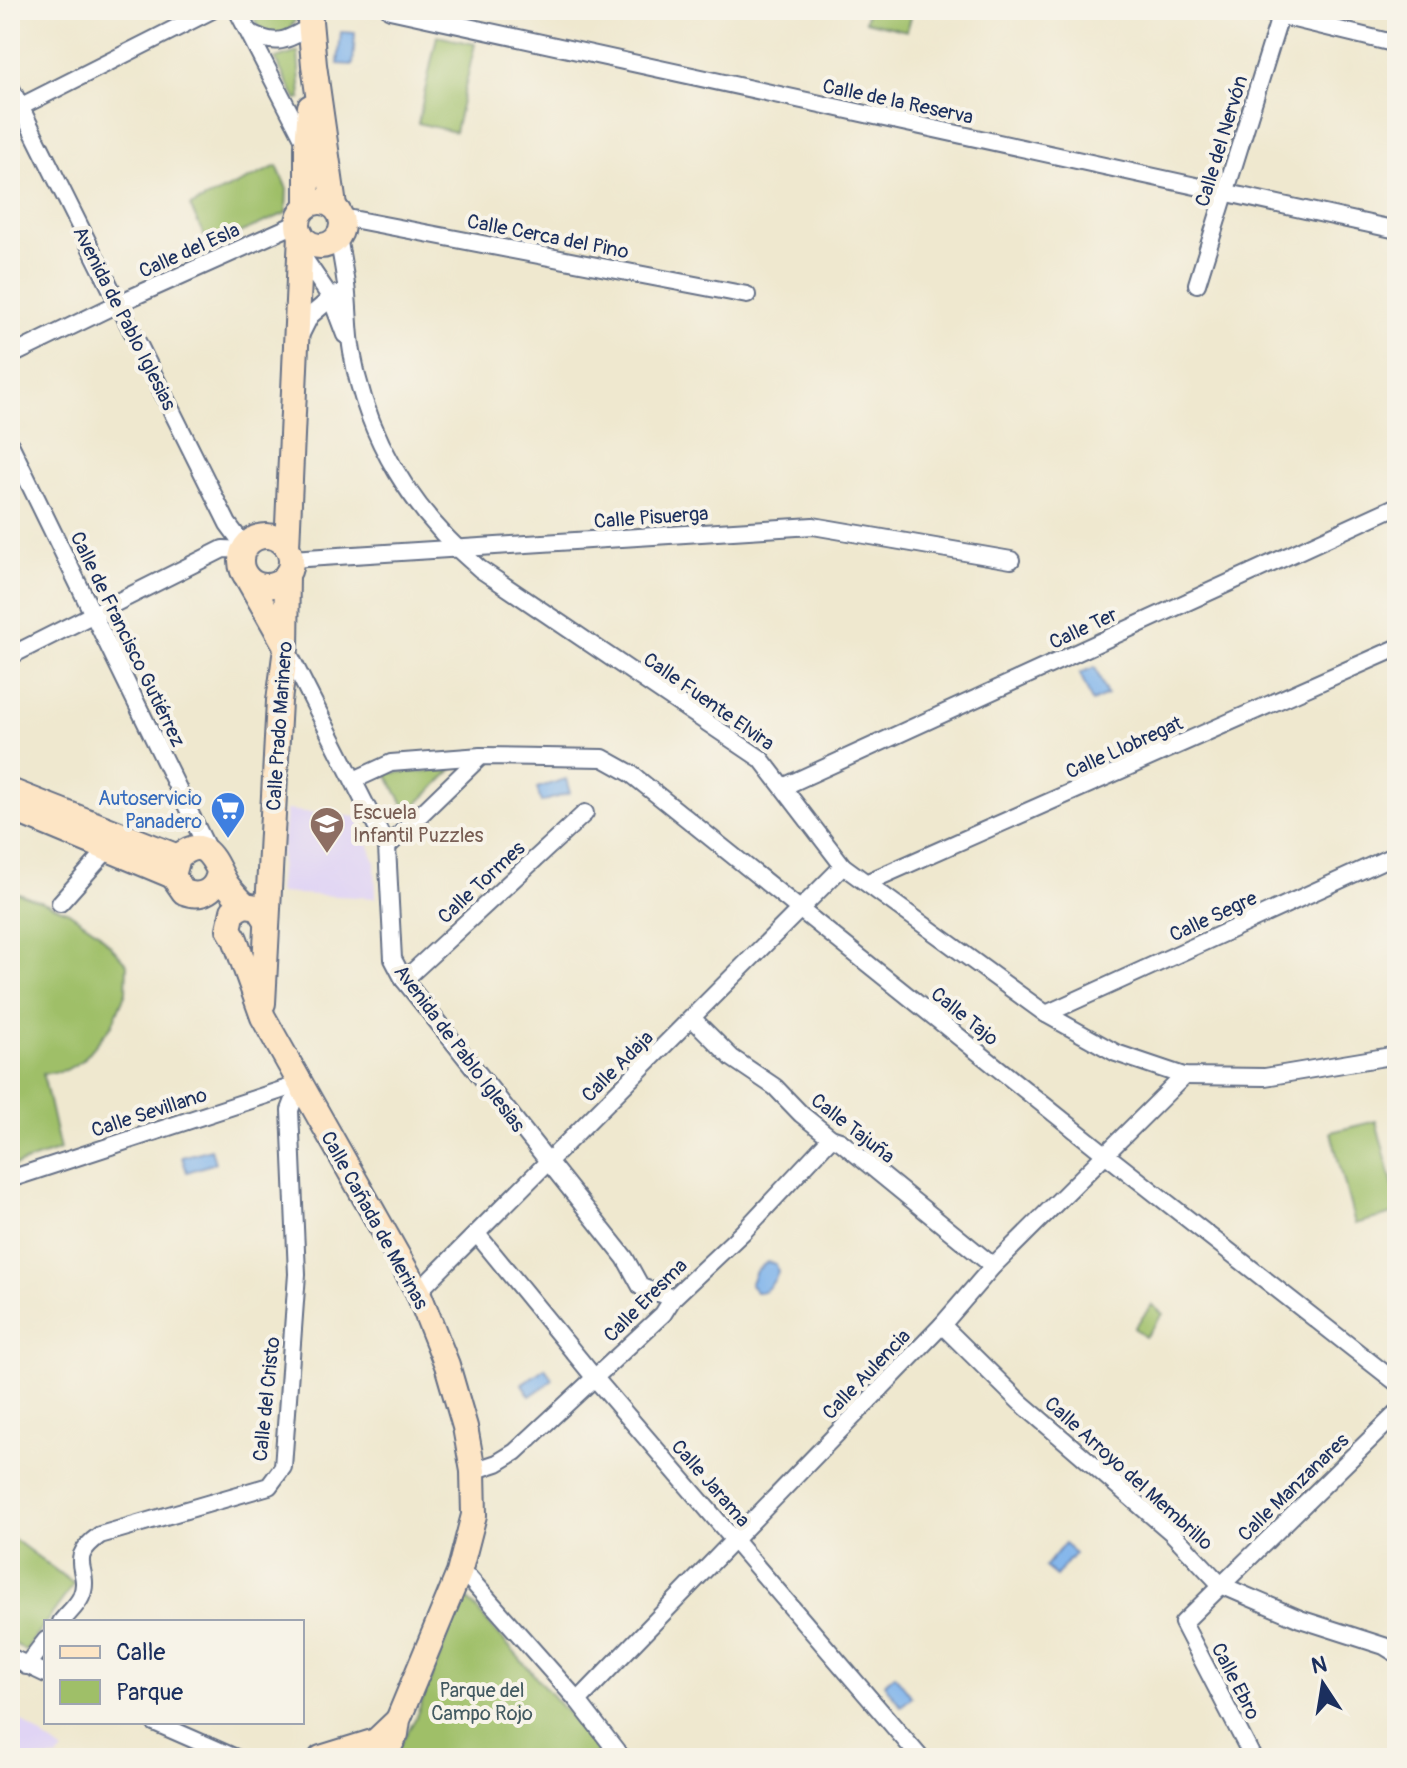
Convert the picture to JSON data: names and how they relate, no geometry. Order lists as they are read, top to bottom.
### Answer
{
  "streets": {
    "street": [
      "Calle de la Reserva",
      "Calle del Nervón",
      "Calle Cerca del Pino",
      "Calle del Esla",
      "Avenida de Pablo Iglesias",
      "Calle Pisuerga",
      "Calle Ter",
      "Calle de Francisco Gutiérrez",
      "Calle Fuente Elvira",
      "Calle Prado Marinero",
      "Calle Llobregat",
      "Calle Tormes",
      "Calle Segre",
      "Calle Tajo",
      "Calle Adaja",
      "Calle Sevillano",
      "Calle Tajuña",
      "Calle Cañada de Merinas",
      "Calle Eresma",
      "Calle Aulencia",
      "Calle del Cristo",
      "Calle Arroyo del Membrillo",
      "Calle Jarama",
      "Calle Manzanares",
      "Calle Ebro"
    ]
  },
  "crossings": [
    ["Calle de la Reserva", "Calle del Nervón"],
    ["Calle Cerca del Pino", "Calle Fuente Elvira"],
    ["Calle Cerca del Pino", "Calle Prado Marinero"],
    ["Calle del Esla", "Avenida de Pablo Iglesias"],
    ["Calle del Esla", "Calle Prado Marinero"],
    ["Avenida de Pablo Iglesias", "Calle Pisuerga"],
    ["Avenida de Pablo Iglesias", "Calle Prado Marinero"],
    ["Avenida de Pablo Iglesias", "Calle Tormes"],
    ["Avenida de Pablo Iglesias", "Calle Tajo"],
    ["Avenida de Pablo Iglesias", "Calle Adaja"],
    ["Avenida de Pablo Iglesias", "Calle Eresma"],
    ["Calle Pisuerga", "Calle Fuente Elvira"],
    ["Calle Pisuerga", "Calle Prado Marinero"],
    ["Calle Ter", "Calle Fuente Elvira"],
    ["Calle de Francisco Gutiérrez", "Calle Cañada de Merinas"],
    ["Calle Fuente Elvira", "Calle Prado Marinero"],
    ["Calle Fuente Elvira", "Calle Llobregat"],
    ["Calle Fuente Elvira", "Calle Segre"],
    ["Calle Fuente Elvira", "Calle Adaja"],
    ["Calle Fuente Elvira", "Calle Aulencia"],
    ["Calle Prado Marinero", "Calle Cañada de Merinas"],
    ["Calle Tajo", "Calle Adaja"],
    ["Calle Tajo", "Calle Aulencia"],
    ["Calle Adaja", "Calle Tajuña"],
    ["Calle Adaja", "Calle Cañada de Merinas"],
    ["Calle Adaja", "Calle Jarama"],
    ["Calle Sevillano", "Calle Cañada de Merinas"],
    ["Calle Sevillano", "Calle del Cristo"],
    ["Calle Tajuña", "Calle Eresma"],
    ["Calle Tajuña", "Calle Aulencia"],
    ["Calle Cañada de Merinas", "Calle Eresma"],
    ["Calle Cañada de Merinas", "Calle del Cristo"],
    ["Calle Eresma", "Calle Jarama"],
    ["Calle Aulencia", "Calle Arroyo del Membrillo"],
    ["Calle Aulencia", "Calle Jarama"],
    ["Calle Arroyo del Membrillo", "Calle Manzanares"],
    ["Calle Manzanares", "Calle Ebro"]
  ],
  "parks": ["Parque del Campo Rojo"],
  "places": {
    "supermarket": ["Autoservicio Panadero"],
    "school or university": ["Escuela Infantil Puzzles"]
  },
  "legend": ["Calle", "Parque"],
  "north": "top"
}
